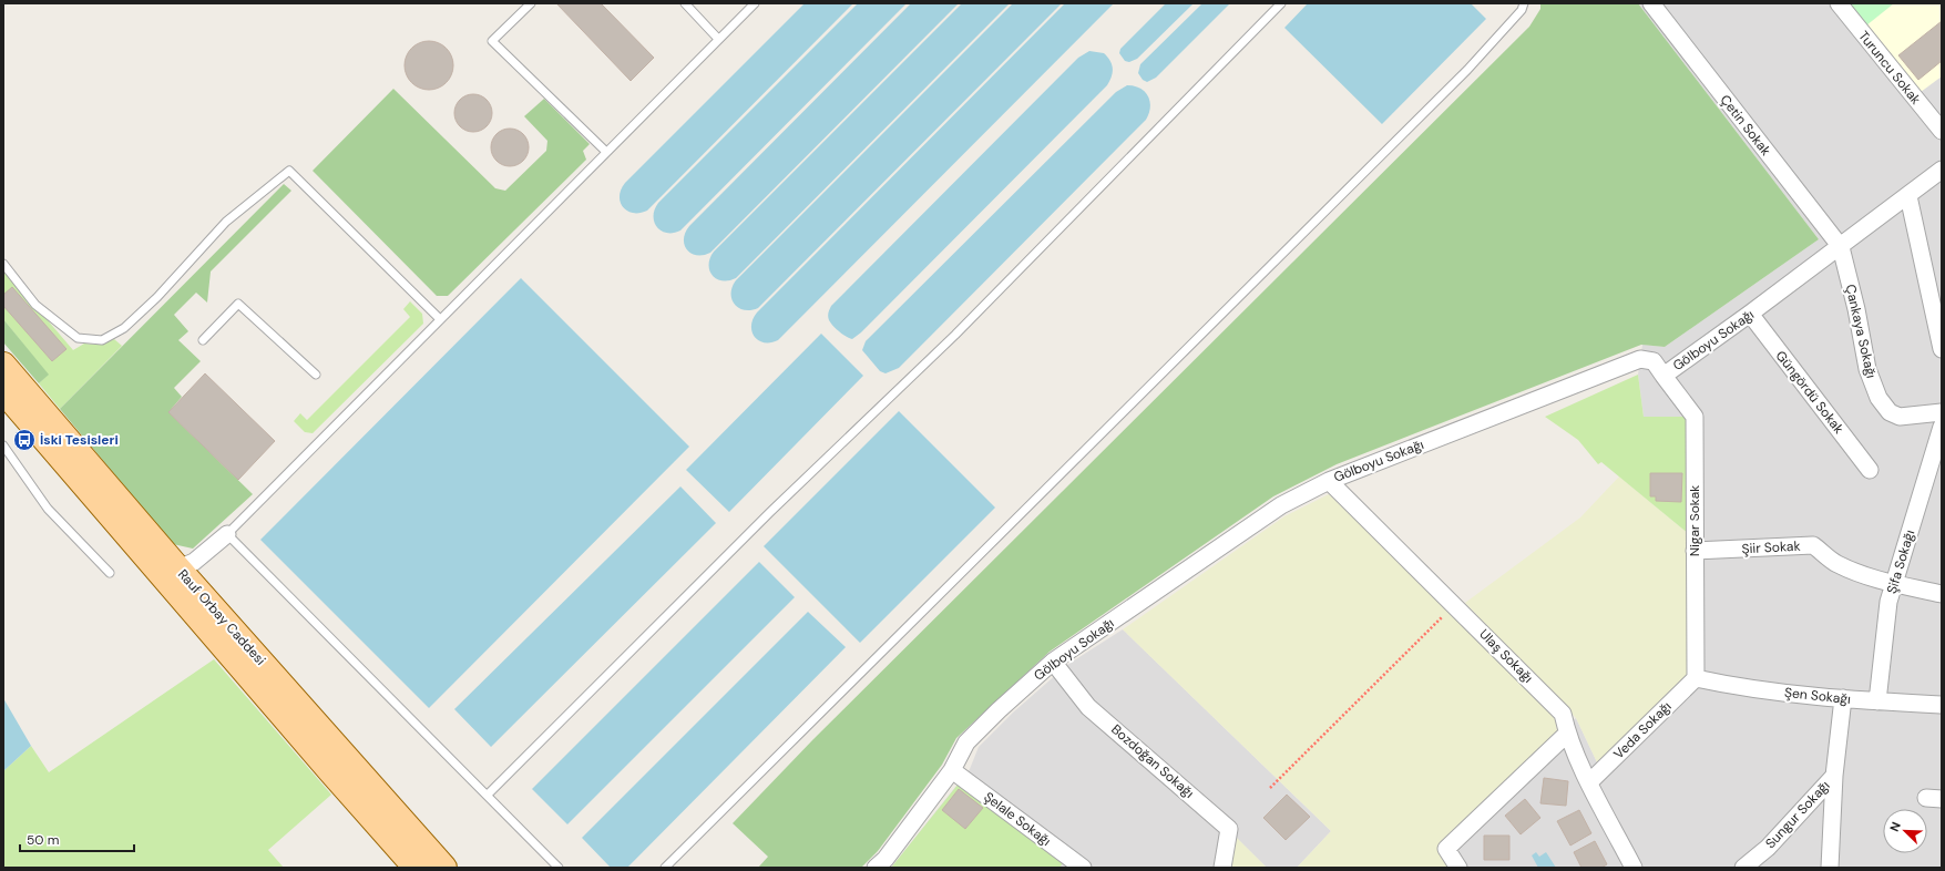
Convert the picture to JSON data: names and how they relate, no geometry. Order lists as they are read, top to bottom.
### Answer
{
  "streets": {
    "main road": ["Rauf Orbay Caddesi"],
    "street": [
      "Turuncu Sokak",
      "Çetin Sokak",
      "Çankaya Sokağı",
      "Gölboyu Sokağı",
      "Güngördü Sokak",
      "Nigar Sokak",
      "Şiir Sokak",
      "Şifa Sokağı",
      "Ulaş Sokağı",
      "Şen Sokağı",
      "Veda Sokağı",
      "Bozdoğan Sokağı",
      "Sungur Sokağı",
      "Şelale Sokağı"
    ]
  },
  "crossings": [
    ["Çetin Sokak", "Çankaya Sokağı"],
    ["Çetin Sokak", "Gölboyu Sokağı"],
    ["Çankaya Sokağı", "Gölboyu Sokağı"],
    ["Gölboyu Sokağı", "Güngördü Sokak"],
    ["Gölboyu Sokağı", "Nigar Sokak"],
    ["Gölboyu Sokağı", "Ulaş Sokağı"],
    ["Gölboyu Sokağı", "Bozdoğan Sokağı"],
    ["Gölboyu Sokağı", "Şelale Sokağı"],
    ["Nigar Sokak", "Şiir Sokak"],
    ["Nigar Sokak", "Şen Sokağı"],
    ["Nigar Sokak", "Veda Sokağı"],
    ["Şiir Sokak", "Şifa Sokağı"],
    ["Şifa Sokağı", "Şen Sokağı"],
    ["Ulaş Sokağı", "Veda Sokağı"],
    ["Şen Sokağı", "Veda Sokağı"],
    ["Şen Sokağı", "Sungur Sokağı"]
  ],
  "places": {
    "bus stop": ["İski Tesisleri"]
  },
  "scale_bar": "50 m",
  "north": "top left"
}
